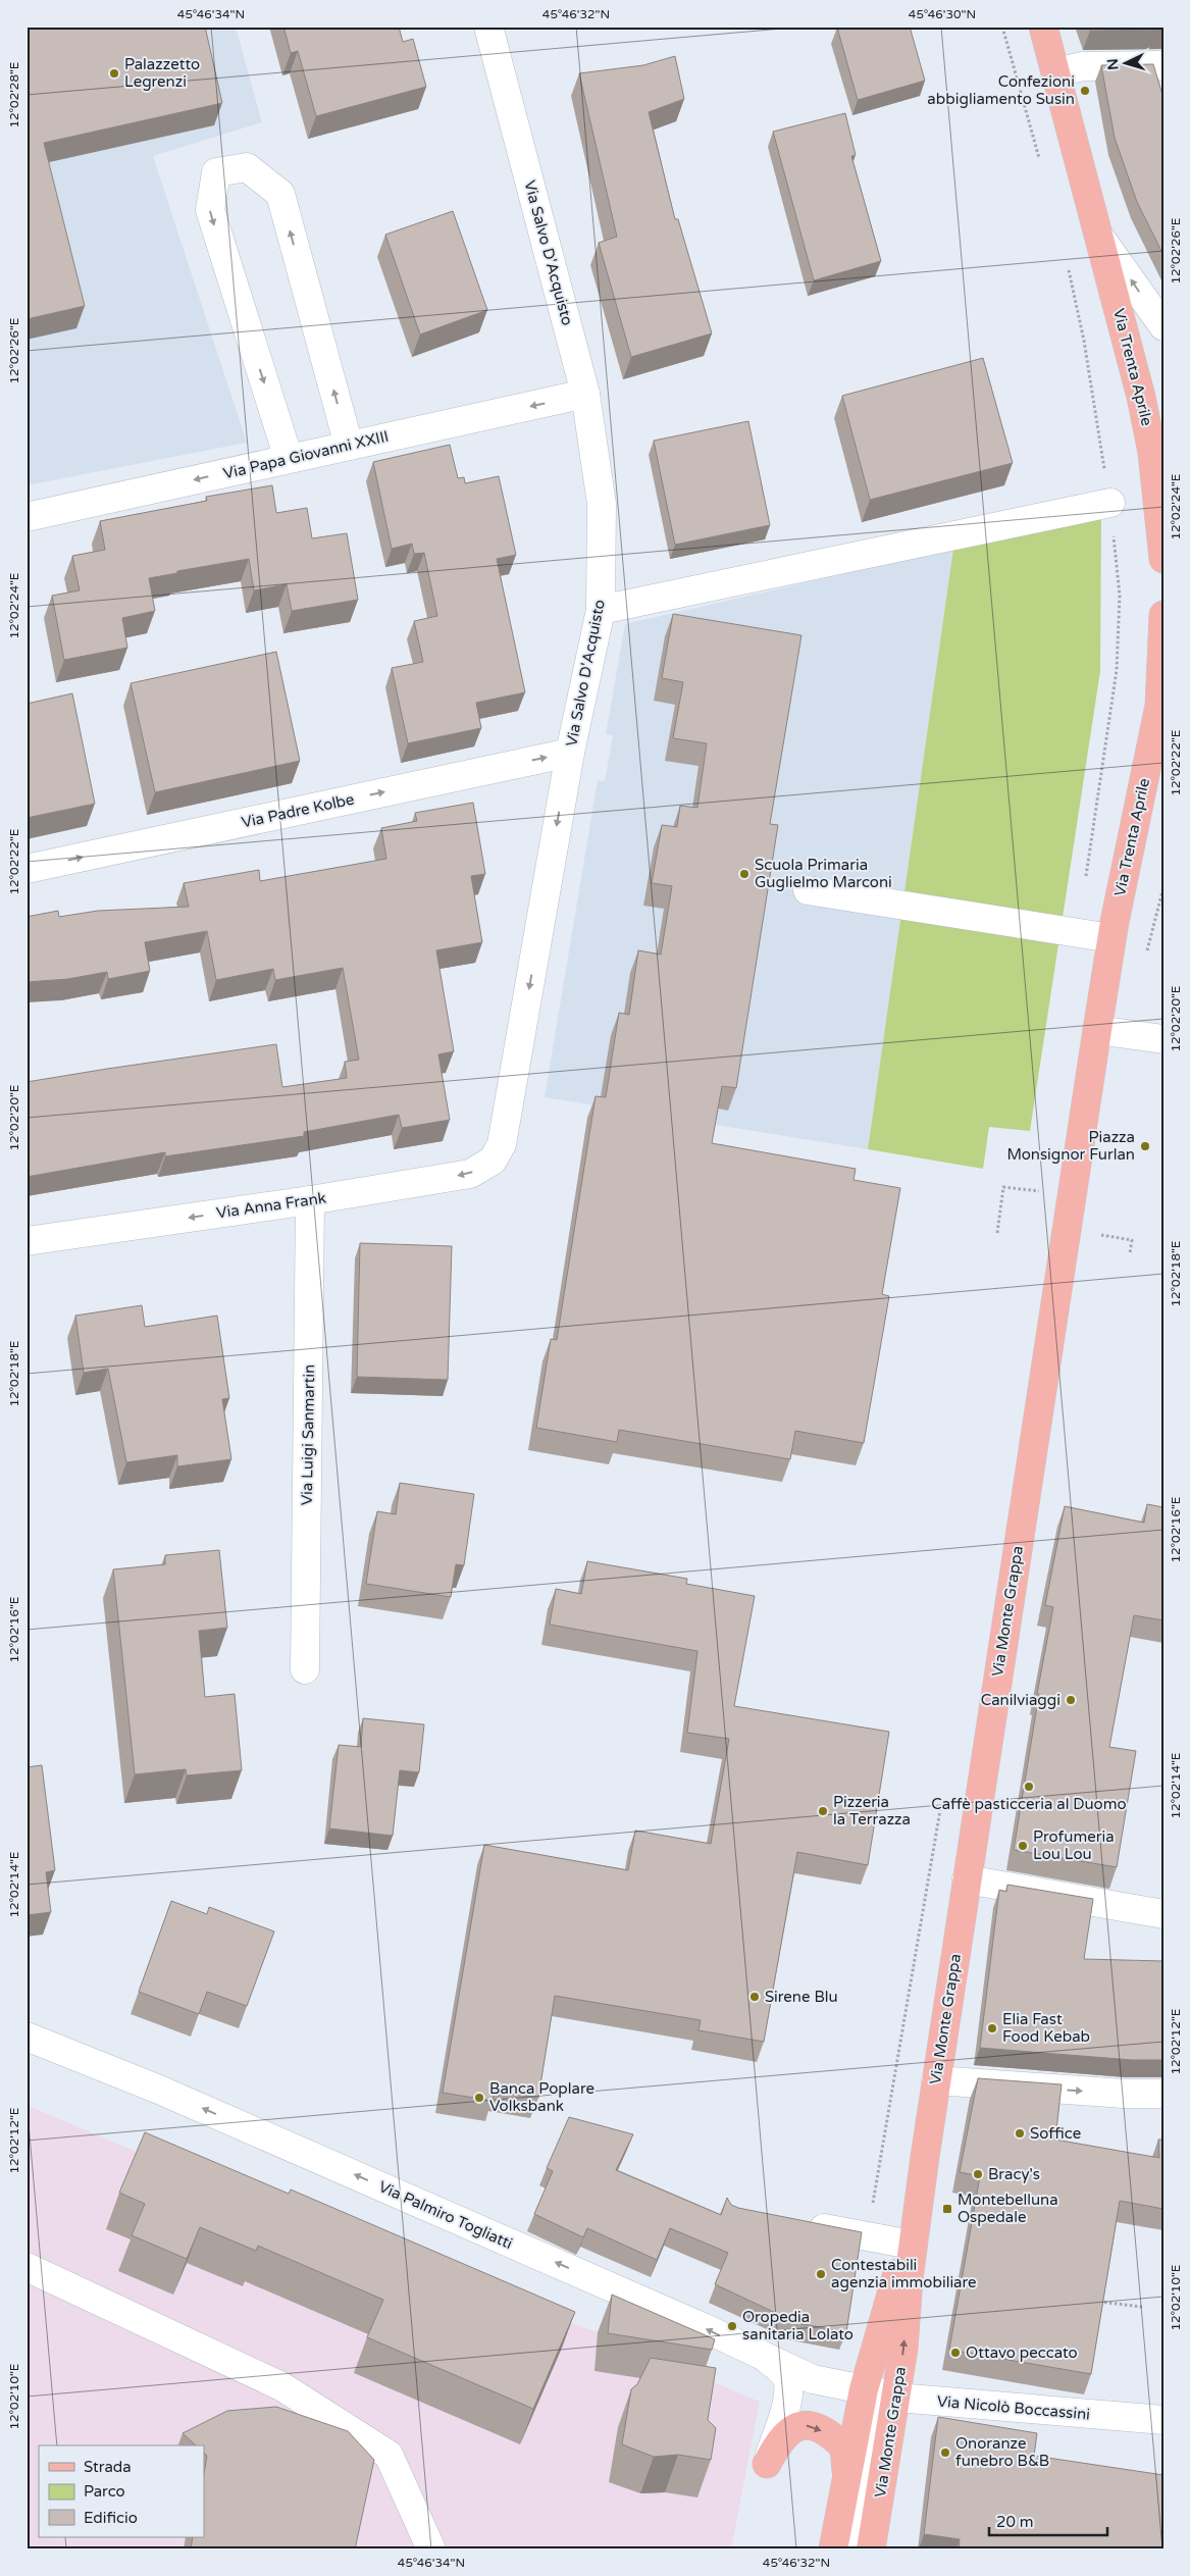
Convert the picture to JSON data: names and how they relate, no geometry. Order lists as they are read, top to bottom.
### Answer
{
  "streets": {
    "main road": ["Via Trenta Aprile", "Via Monte Grappa"],
    "street": [
      "Via Salvo D'Acquisto",
      "Via Papa Giovanni XXIII",
      "Via Padre Kolbe",
      "Via Anna Frank",
      "Via Luigi Sanmartin",
      "Via Palmiro Togliatti",
      "Via Nicolò Boccassini"
    ]
  },
  "crossings": [
    ["Via Salvo D'Acquisto", "Via Papa Giovanni XXIII"],
    ["Via Salvo D'Acquisto", "Via Padre Kolbe"],
    ["Via Salvo D'Acquisto", "Via Anna Frank"],
    ["Via Trenta Aprile", "Via Monte Grappa"],
    ["Via Anna Frank", "Via Luigi Sanmartin"],
    ["Via Monte Grappa", "Via Palmiro Togliatti"],
    ["Via Monte Grappa", "Via Nicolò Boccassini"],
    ["Via Palmiro Togliatti", "Via Nicolò Boccassini"]
  ],
  "one_way": ["Via Papa Giovanni XXIII", "Via Padre Kolbe", "Via Anna Frank"],
  "places": {
    "other": [
      "Palazzetto Legrenzi",
      "Confezioni abbigliamento Susin",
      "Scuola Primaria Guglielmo Marconi",
      "Piazza Monsignor Furlan",
      "Canilviaggi",
      "Caffè pasticceria al Duomo",
      "Pizzeria la Terrazza",
      "Profumeria Lou Lou",
      "Sirene Blu",
      "Elia Fast Food Kebab",
      "Banca Poplare Volksbank",
      "Soffice",
      "Bracy's",
      "Contestabili agenzia immobiliare",
      "Oropedia sanitaria Lolato",
      "Ottavo peccato",
      "Onoranze funebro B&B"
    ],
    "transit": ["Montebelluna Ospedale"]
  },
  "legend": ["Strada", "Parco", "Edificio"],
  "scale_bar": "20 m",
  "north": "left",
  "coordinates": [
    "45°46'34\"N",
    "45°46'32\"N",
    "45°46'30\"N",
    "12°02'28\"E",
    "12°02'26\"E",
    "12°02'24\"E",
    "12°02'22\"E",
    "12°02'20\"E",
    "12°02'18\"E",
    "12°02'16\"E",
    "12°02'14\"E",
    "12°02'12\"E",
    "12°02'10\"E"
  ]
}
